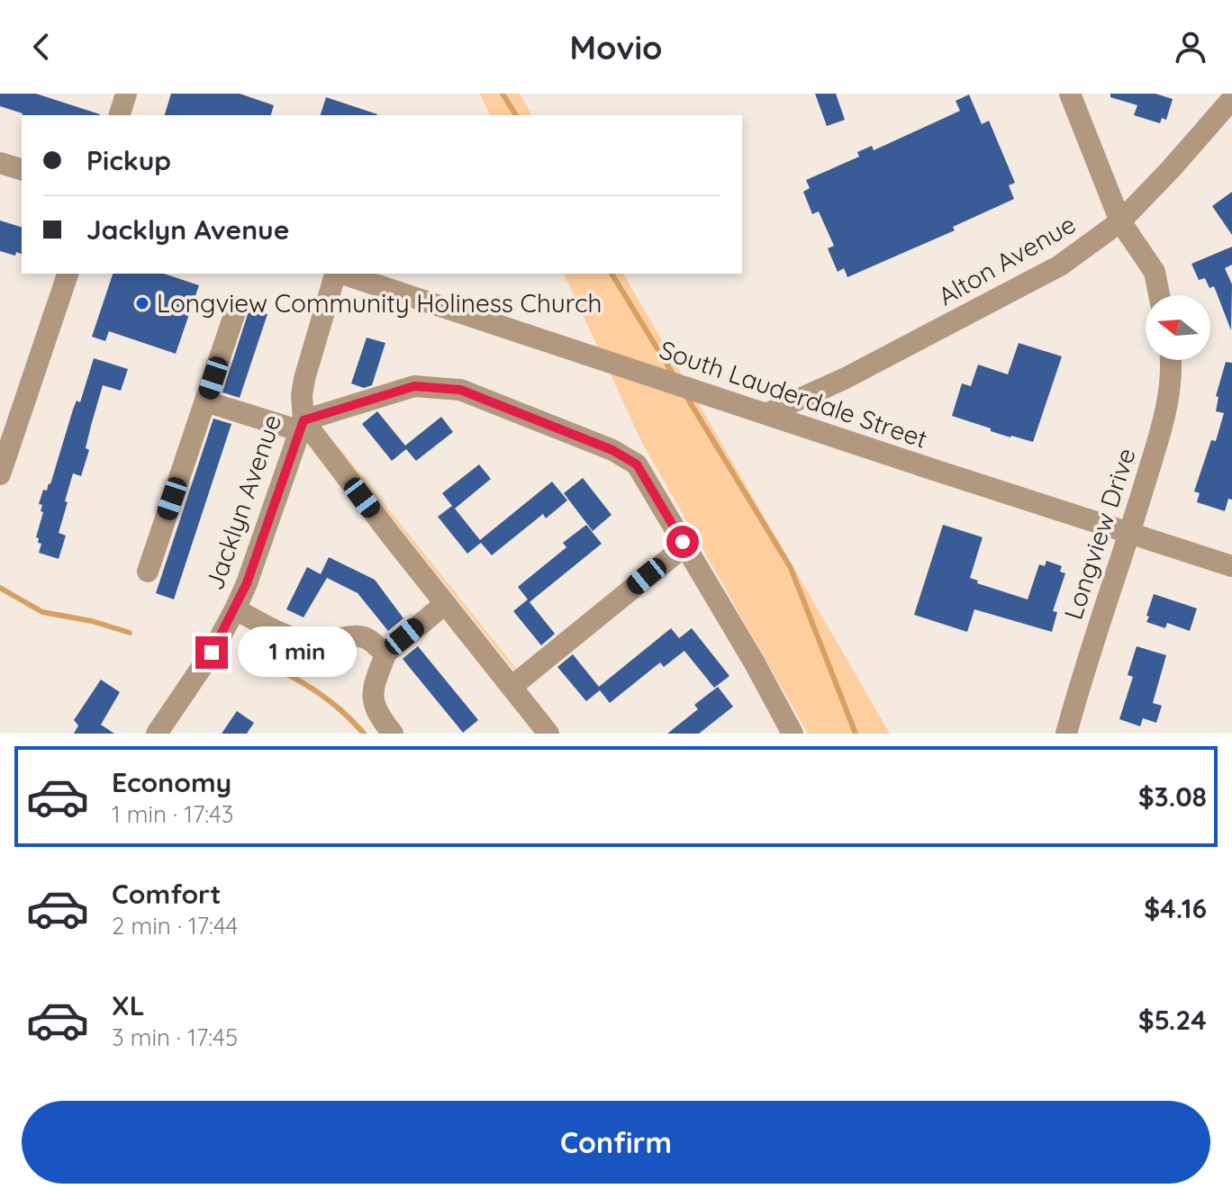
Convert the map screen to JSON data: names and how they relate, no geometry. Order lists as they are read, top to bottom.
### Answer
{
  "streets": {
    "street": [
      "Alton Avenue",
      "South Lauderdale Street",
      "Jacklyn Avenue",
      "Longview Drive"
    ]
  },
  "crossings": [
    ["Alton Avenue", "South Lauderdale Street"],
    ["South Lauderdale Street", "Longview Drive"]
  ],
  "places": ["Longview Community Holiness Church"],
  "north": "left",
  "page": {
    "header": "Movio",
    "banner": ["Pickup", "Jacklyn Avenue"],
    "bubble": "1 min",
    "list": [
      {
        "name": "Economy",
        "note": "1 min · 17:43",
        "value": "$3.08"
      },
      {
        "name": "Comfort",
        "note": "2 min · 17:44",
        "value": "$4.16"
      },
      {
        "name": "XL",
        "note": "3 min · 17:45",
        "value": "$5.24"
      }
    ],
    "buttons": "Confirm"
  }
}
